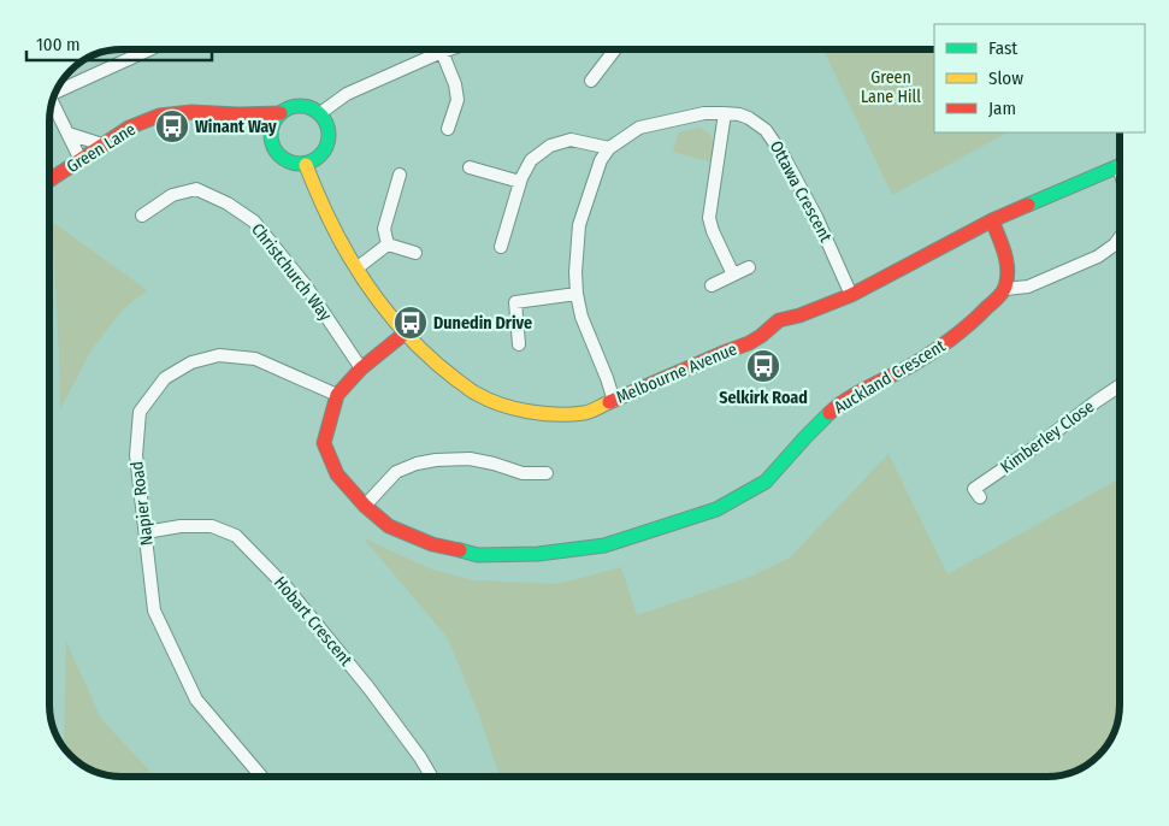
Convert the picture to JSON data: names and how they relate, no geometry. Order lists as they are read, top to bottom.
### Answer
{
  "streets": {
    "street": [
      "Green Lane",
      "Ottawa Crescent",
      "Christchurch Way",
      "Melbourne Avenue",
      "Auckland Crescent",
      "Kimberley Close",
      "Napier Road",
      "Hobart Crescent"
    ]
  },
  "crossings": [
    ["Green Lane", "Melbourne Avenue"],
    ["Ottawa Crescent", "Melbourne Avenue"],
    ["Napier Road", "Hobart Crescent"]
  ],
  "parks": ["Green Lane Hill"],
  "places": {
    "bus stop": ["Winant Way", "Dunedin Drive", "Selkirk Road"]
  },
  "legend": ["Fast", "Slow", "Jam"],
  "scale_bar": "100 m"
}
